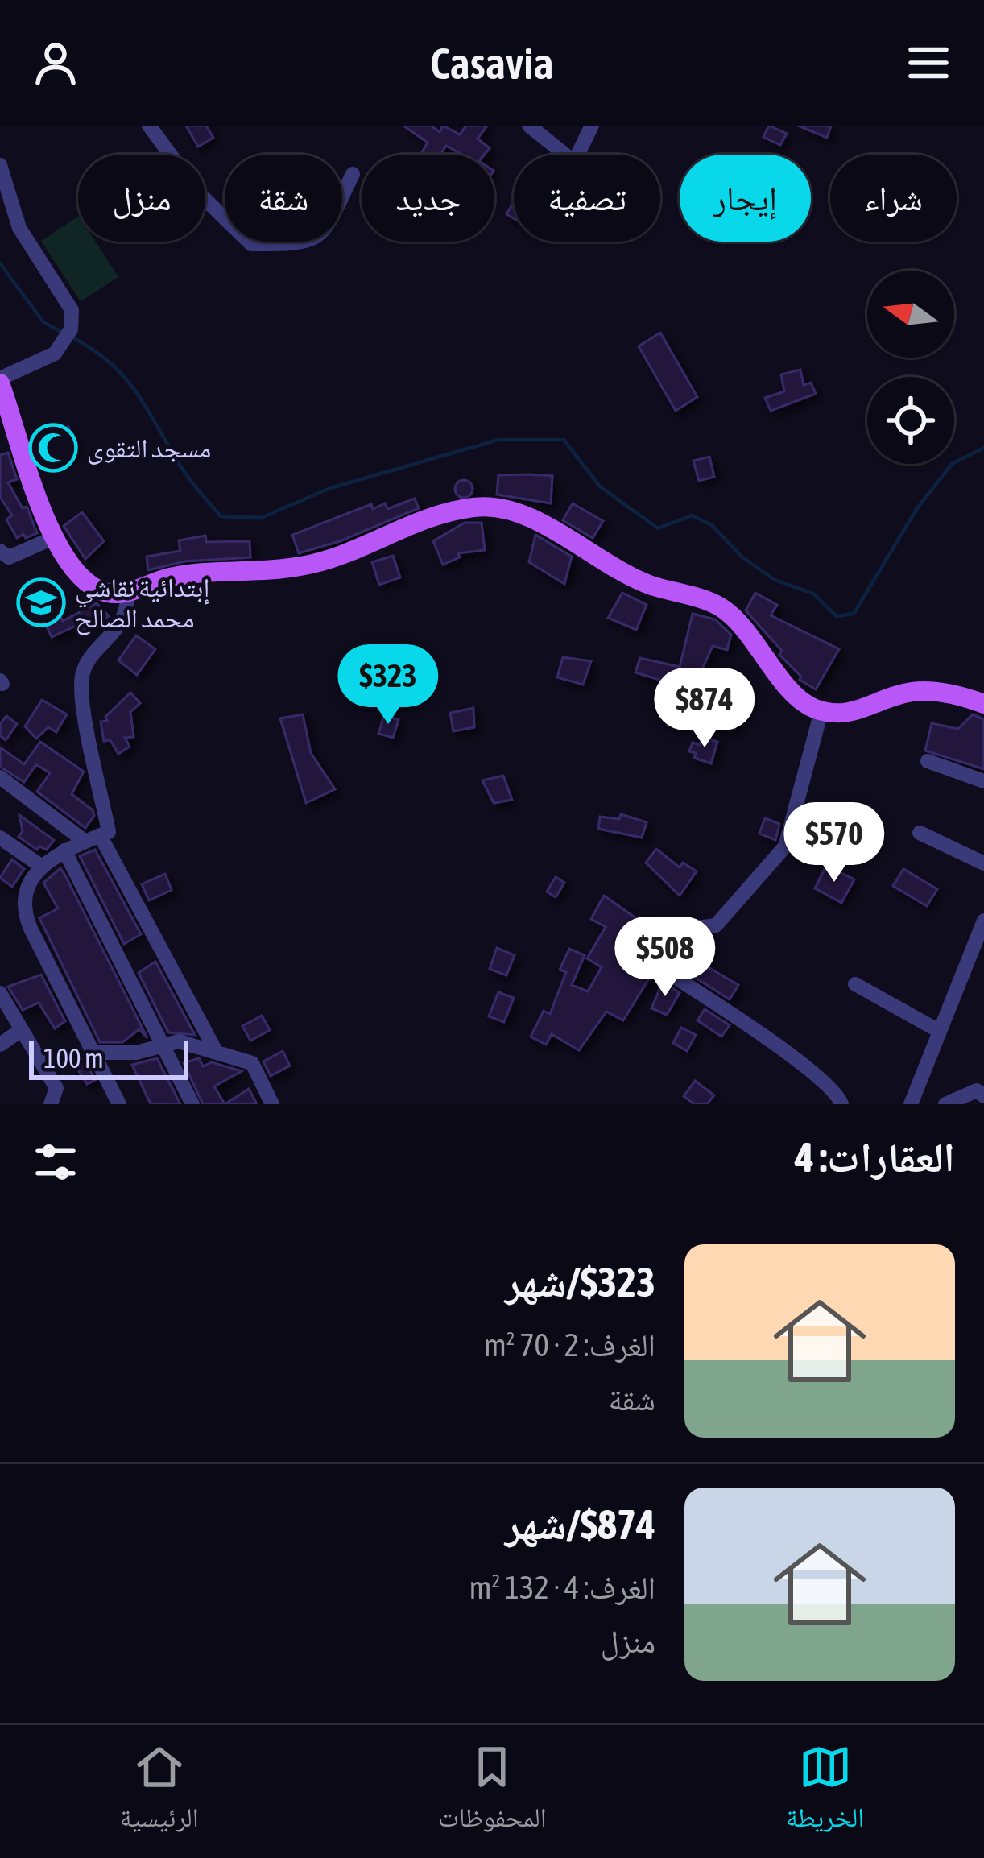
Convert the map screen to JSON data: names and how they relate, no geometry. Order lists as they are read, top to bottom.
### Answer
{
  "places": {
    "mosque": ["مسجد التقوى"],
    "school or university": ["إبتدائية نقاشي محمد الصالح"]
  },
  "scale_bar": "100 m",
  "north": "left",
  "page": {
    "header": "Casavia",
    "chip": [
      "شراء",
      "إيجار",
      "تصفية",
      "جديد",
      "شقة",
      "منزل"
    ],
    "price": [
      "$323",
      "$874",
      "$570",
      "$508"
    ],
    "scale": "100 m",
    "heading": "العقارات: 4",
    "list": [
      {
        "name": "$323/شهر",
        "note": "الغرف: 2 · 70 m² · شقة"
      },
      {
        "name": "$874/شهر",
        "note": "الغرف: 4 · 132 m² · منزل"
      }
    ],
    "tabs": ["الخريطة", "المحفوظات", "الرئيسية"]
  }
}
